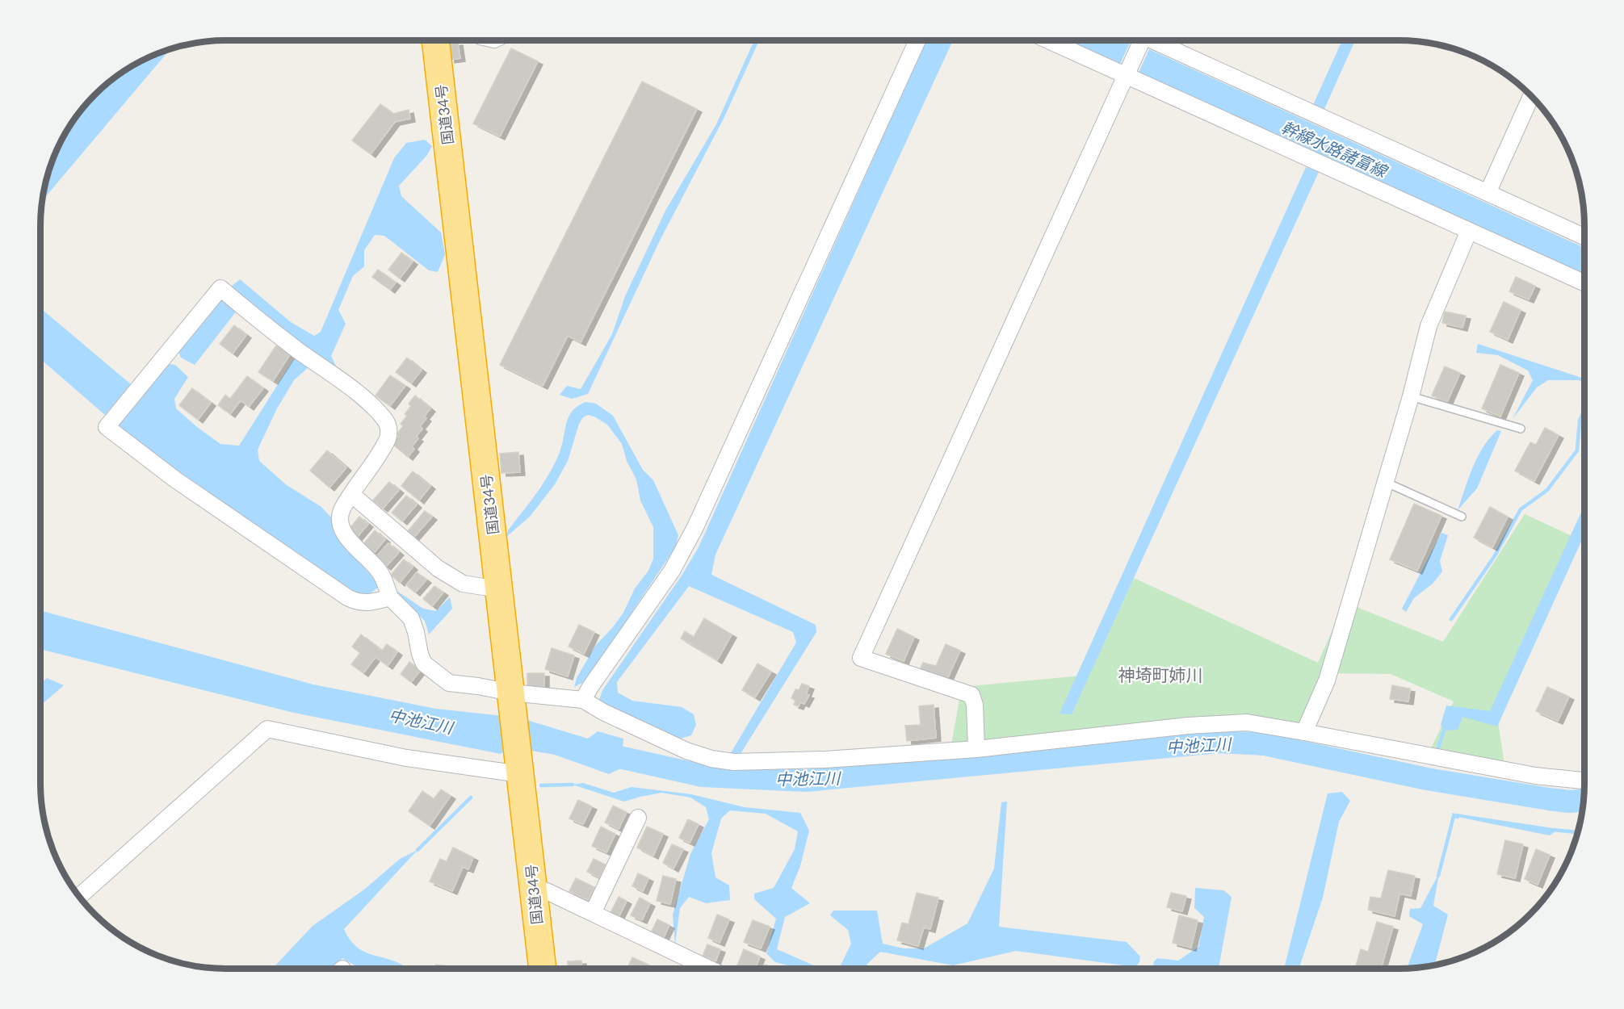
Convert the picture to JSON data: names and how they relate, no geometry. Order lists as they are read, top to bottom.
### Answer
{
  "streets": {
    "highway": ["国道34号"]
  },
  "districts": ["神埼町姉川"],
  "water": ["幹線水路諸富線", "中池江川"]
}
